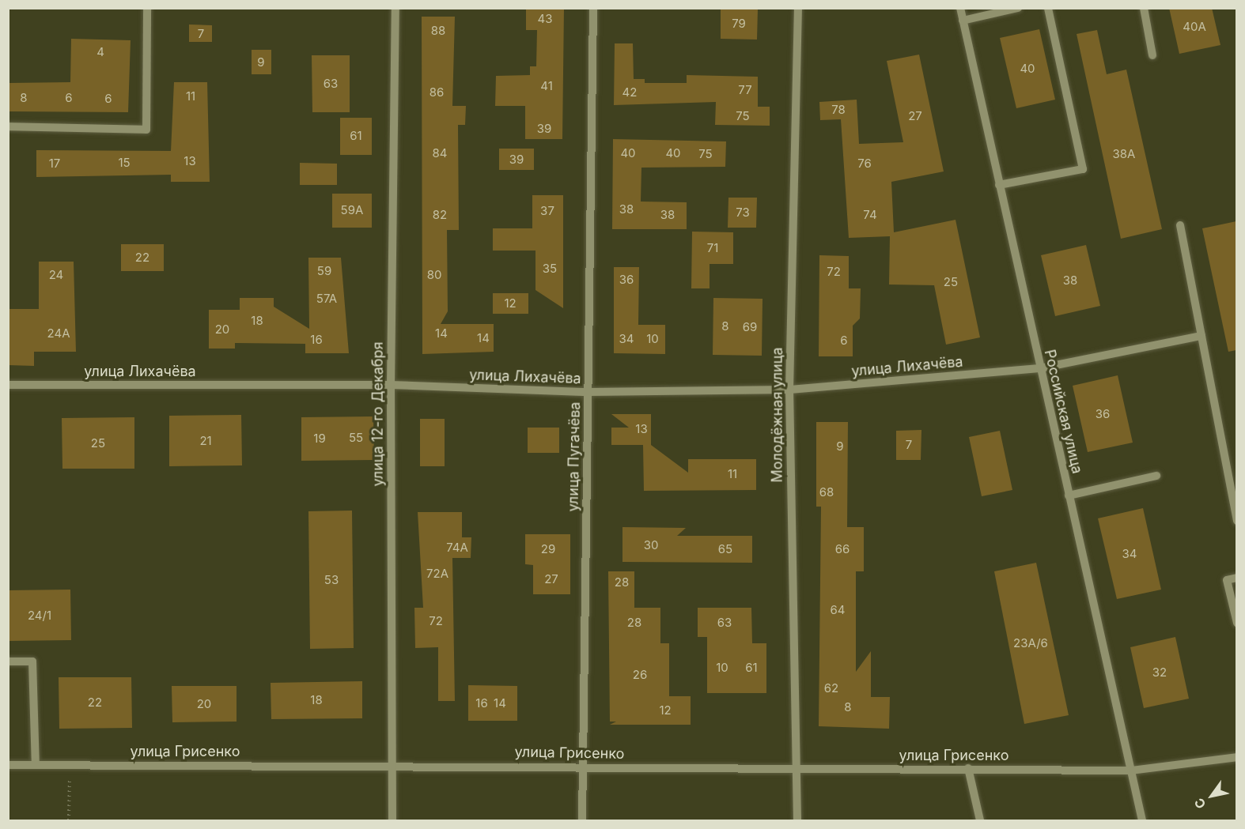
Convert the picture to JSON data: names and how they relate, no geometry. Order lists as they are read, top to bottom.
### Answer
{
  "streets": {
    "street": [
      "улица Лихачёва",
      "Российская улица",
      "улица 12-го Декабря",
      "Молодёжная улица",
      "улица Пугачёва",
      "улица Грисенко"
    ]
  },
  "crossings": [
    ["улица Лихачёва", "Российская улица"],
    ["улица Лихачёва", "улица 12-го Декабря"],
    ["улица Лихачёва", "Молодёжная улица"],
    ["улица Лихачёва", "улица Пугачёва"],
    ["Российская улица", "улица Грисенко"],
    ["улица 12-го Декабря", "улица Грисенко"],
    ["Молодёжная улица", "улица Грисенко"],
    ["улица Пугачёва", "улица Грисенко"]
  ],
  "house_numbers": [
    "43",
    "79",
    "40А",
    "88",
    "7",
    "4",
    "9",
    "40",
    "63",
    "41",
    "77",
    "86",
    "42",
    "11",
    "8",
    "6",
    "6",
    "78",
    "75",
    "27",
    "39",
    "61",
    "84",
    "40",
    "40",
    "75",
    "38А",
    "39",
    "13",
    "15",
    "17",
    "76",
    "38",
    "59А",
    "37",
    "73",
    "82",
    "38",
    "74",
    "71",
    "22",
    "35",
    "59",
    "72",
    "24",
    "80",
    "36",
    "38",
    "25",
    "57А",
    "12",
    "18",
    "8",
    "69",
    "20",
    "24А",
    "14",
    "14",
    "34",
    "10",
    "16",
    "6",
    "36",
    "13",
    "55",
    "19",
    "21",
    "25",
    "7",
    "9",
    "11",
    "68",
    "30",
    "74А",
    "29",
    "65",
    "66",
    "34",
    "72А",
    "27",
    "53",
    "28",
    "64",
    "24/1",
    "72",
    "28",
    "63",
    "23А/6",
    "10",
    "61",
    "32",
    "26",
    "62",
    "18",
    "22",
    "16",
    "14",
    "20",
    "8",
    "12"
  ],
  "north": "bottom left"
}
